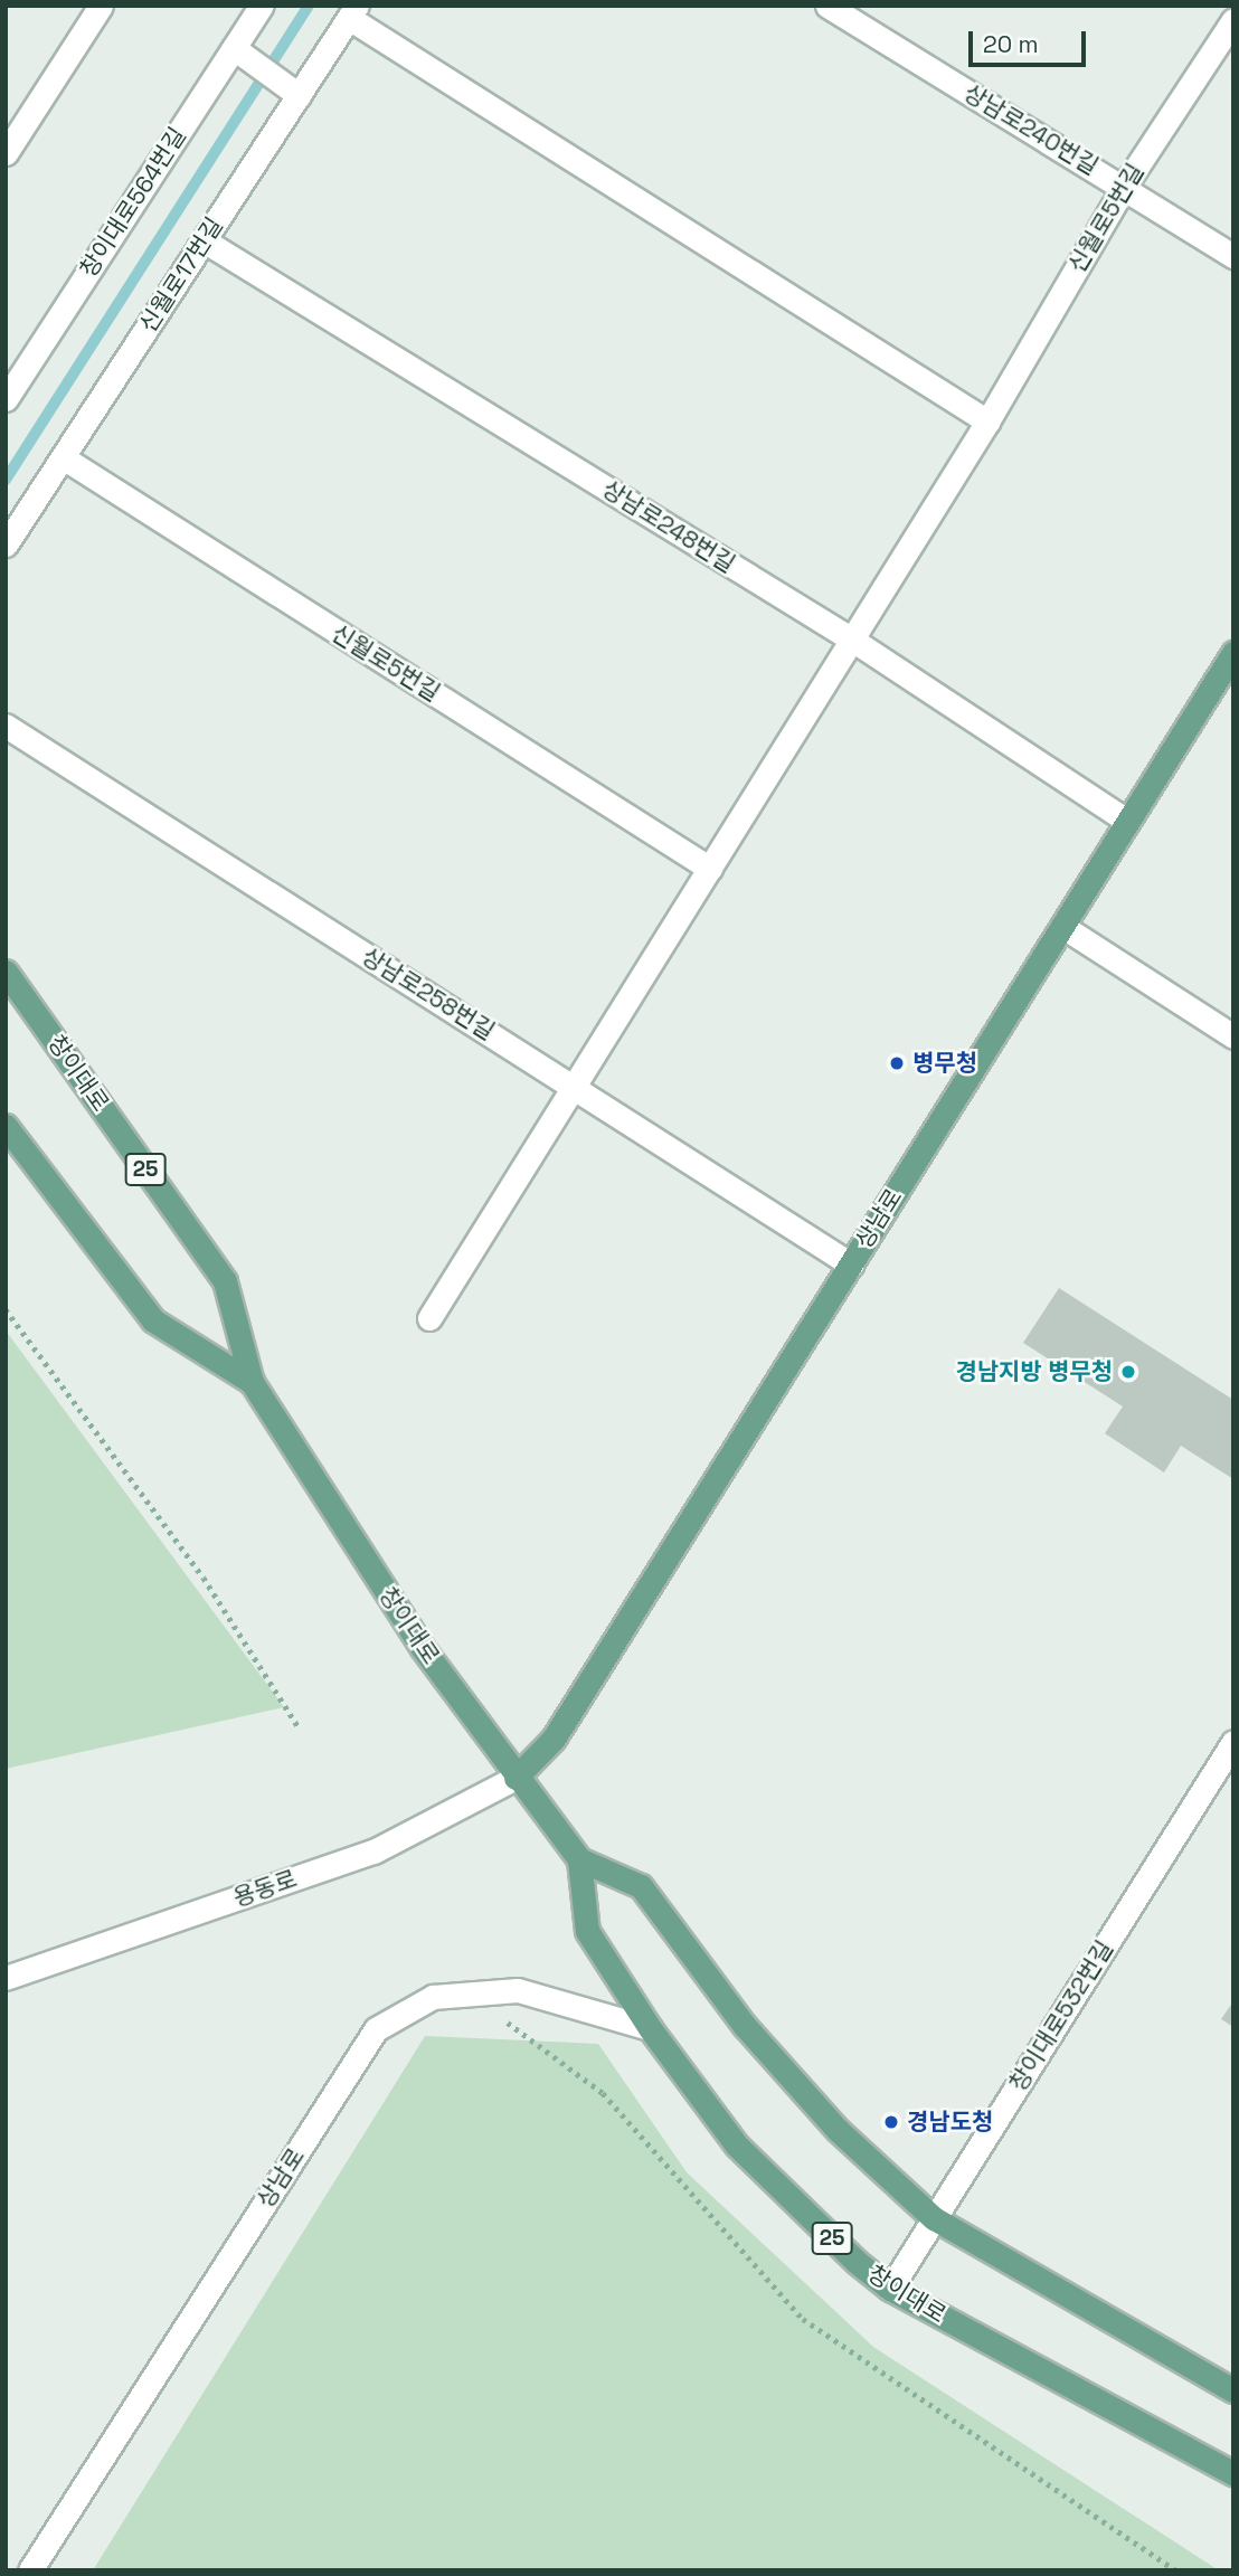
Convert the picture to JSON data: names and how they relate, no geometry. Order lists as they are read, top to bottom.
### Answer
{
  "streets": {
    "main road": ["창이대로", "25", "상남로"],
    "street": [
      "상남로240번길",
      "창이대로564번길",
      "신월로5번길",
      "신월로17번길",
      "상남로248번길",
      "상남로258번길",
      "용동로",
      "창이대로532번길"
    ]
  },
  "crossings": [
    ["상남로240번길", "신월로5번길"],
    ["신월로5번길", "신월로17번길"],
    ["신월로5번길", "상남로248번길"],
    ["신월로5번길", "상남로258번길"],
    ["신월로17번길", "상남로248번길"],
    ["상남로248번길", "상남로"],
    ["상남로258번길", "상남로"],
    ["창이대로", "상남로"],
    ["창이대로", "용동로"],
    ["창이대로", "창이대로532번길"],
    ["상남로", "용동로"]
  ],
  "places": ["병무청", "경남지방 병무청", "경남도청"],
  "scale_bar": "20 m"
}
